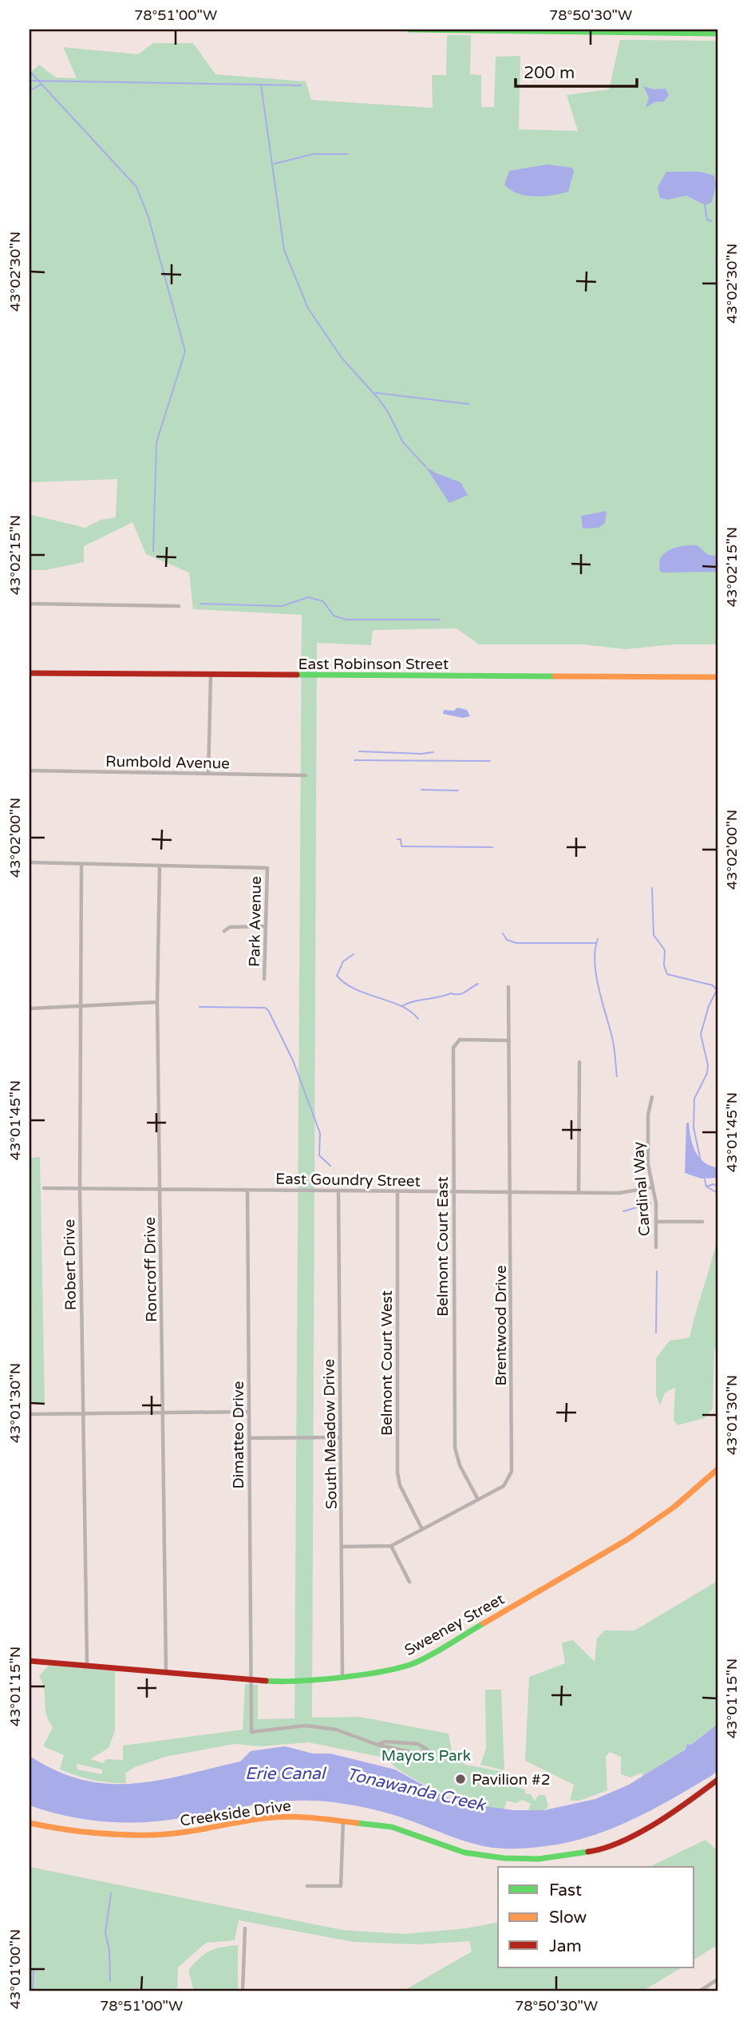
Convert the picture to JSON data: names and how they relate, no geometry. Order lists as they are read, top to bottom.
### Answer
{
  "streets": {
    "street": [
      "East Robinson Street",
      "Rumbold Avenue",
      "Park Avenue",
      "East Goundry Street",
      "Cardinal Way",
      "Belmont Court East",
      "Robert Drive",
      "Roncroff Drive",
      "Brentwood Drive",
      "Belmont Court West",
      "South Meadow Drive",
      "Dimatteo Drive",
      "Sweeney Street",
      "Creekside Drive"
    ]
  },
  "crossings": [
    ["Park Avenue", "Robert Drive"],
    ["Park Avenue", "Roncroff Drive"],
    ["East Goundry Street", "Cardinal Way"],
    ["East Goundry Street", "Belmont Court East"],
    ["East Goundry Street", "Robert Drive"],
    ["East Goundry Street", "Roncroff Drive"],
    ["East Goundry Street", "Brentwood Drive"],
    ["East Goundry Street", "Belmont Court West"],
    ["East Goundry Street", "South Meadow Drive"],
    ["East Goundry Street", "Dimatteo Drive"],
    ["Belmont Court East", "Brentwood Drive"],
    ["Robert Drive", "Sweeney Street"],
    ["Roncroff Drive", "Sweeney Street"],
    ["Brentwood Drive", "Belmont Court West"],
    ["Brentwood Drive", "South Meadow Drive"],
    ["South Meadow Drive", "Sweeney Street"],
    ["Dimatteo Drive", "Sweeney Street"]
  ],
  "water": ["Erie Canal", "Tonawanda Creek"],
  "parks": ["Mayors Park"],
  "places": ["Pavilion #2"],
  "legend": ["Fast", "Slow", "Jam"],
  "scale_bar": "200 m",
  "coordinates": [
    "78°51'00\"W",
    "78°50'30\"W",
    "43°02'30\"N",
    "43°02'15\"N",
    "43°02'00\"N",
    "43°01'45\"N",
    "43°01'30\"N",
    "43°01'15\"N",
    "43°01'00\"N"
  ]
}
